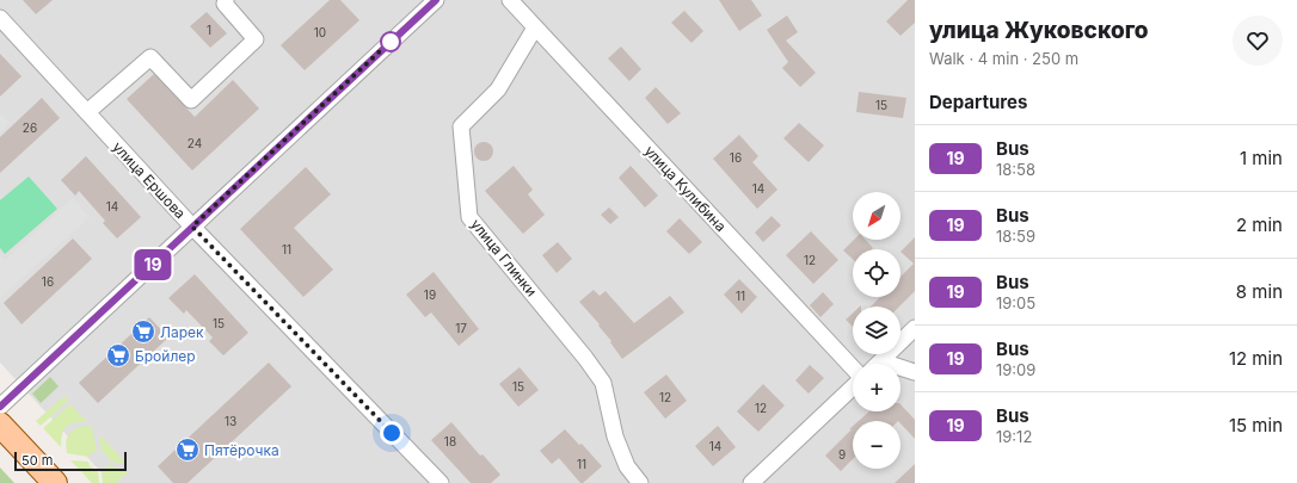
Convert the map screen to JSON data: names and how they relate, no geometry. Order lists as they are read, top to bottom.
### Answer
{
  "streets": {
    "street": ["улица Ершова", "улица Кулибина", "улица Глинки"]
  },
  "crossings": [
    ["улица Кулибина", "улица Глинки"]
  ],
  "places": {
    "supermarket": ["Ларек", "Бройлер", "Пятёрочка"]
  },
  "lines": ["bus line 19"],
  "house_numbers": [
    "1",
    "10",
    "15",
    "26",
    "24",
    "16",
    "14",
    "14",
    "11",
    "12",
    "16",
    "19",
    "11",
    "15",
    "17",
    "15",
    "12",
    "12",
    "13",
    "18",
    "14",
    "9",
    "11"
  ],
  "scale_bar": "50 m",
  "north": "bottom left",
  "page": {
    "on_map": "19",
    "heading": [
      ["улица Жуковского", "Walk · 4 min · 250 m"],
      "Departures"
    ],
    "list": [
      {
        "mark": "19",
        "name": "Bus",
        "note": "18:58",
        "value": "1 min"
      },
      {
        "mark": "19",
        "name": "Bus",
        "note": "18:59",
        "value": "2 min"
      },
      {
        "mark": "19",
        "name": "Bus",
        "note": "19:05",
        "value": "8 min"
      },
      {
        "mark": "19",
        "name": "Bus",
        "note": "19:09",
        "value": "12 min"
      },
      {
        "mark": "19",
        "name": "Bus",
        "note": "19:12",
        "value": "15 min"
      }
    ],
    "map_buttons": ["+", "−"],
    "scale": "50 m"
  }
}
